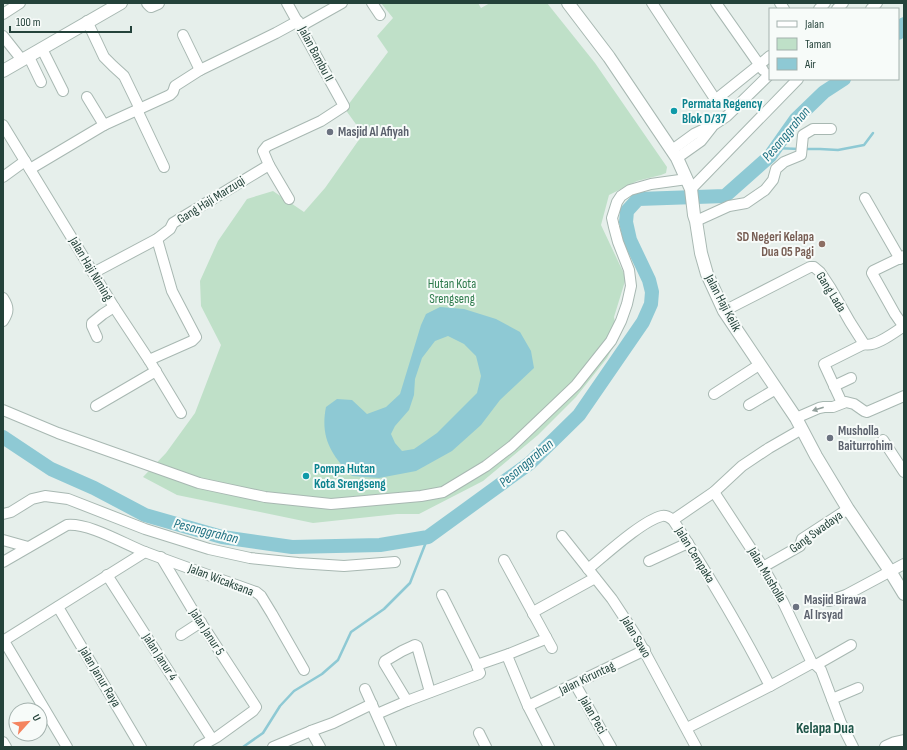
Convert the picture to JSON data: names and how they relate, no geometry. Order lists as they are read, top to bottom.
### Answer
{
  "streets": {
    "street": [
      "Jalan Bambu II",
      "Gang Haji Marzuqi",
      "Jalan Haji Niming",
      "Gang Lada",
      "Jalan Haji Kelik",
      "Gang Swadaya",
      "Jalan Cempaka",
      "Jalan Musholla",
      "Jalan Wicaksana",
      "Jalan Janur 5",
      "Jalan Sawo",
      "Jalan Janur 4",
      "Jalan Janur Raya",
      "Jalan Kiruntag",
      "Jalan Peci"
    ]
  },
  "crossings": [
    ["Jalan Bambu II", "Gang Haji Marzuqi"],
    ["Gang Haji Marzuqi", "Jalan Haji Niming"],
    ["Gang Lada", "Jalan Haji Kelik"],
    ["Jalan Haji Kelik", "Gang Swadaya"],
    ["Jalan Haji Kelik", "Jalan Cempaka"],
    ["Gang Swadaya", "Jalan Musholla"],
    ["Jalan Cempaka", "Jalan Musholla"],
    ["Jalan Wicaksana", "Jalan Janur 5"],
    ["Jalan Janur 5", "Jalan Janur 4"],
    ["Jalan Sawo", "Jalan Kiruntag"],
    ["Jalan Kiruntag", "Jalan Peci"]
  ],
  "districts": ["Kelapa Dua"],
  "water": ["Pesanggrahan"],
  "parks": ["Hutan Kota Srengseng"],
  "places": [
    "Permata Regency Blok D/37",
    "Masjid Al Afiyah",
    "SD Negeri Kelapa Dua 05 Pagi",
    "Musholla Baiturrohim",
    "Pompa Hutan Kota Srengseng",
    "Masjid Birawa Al Irsyad"
  ],
  "legend": ["Jalan", "Taman", "Air"],
  "scale_bar": "100 m",
  "north": "top right"
}
